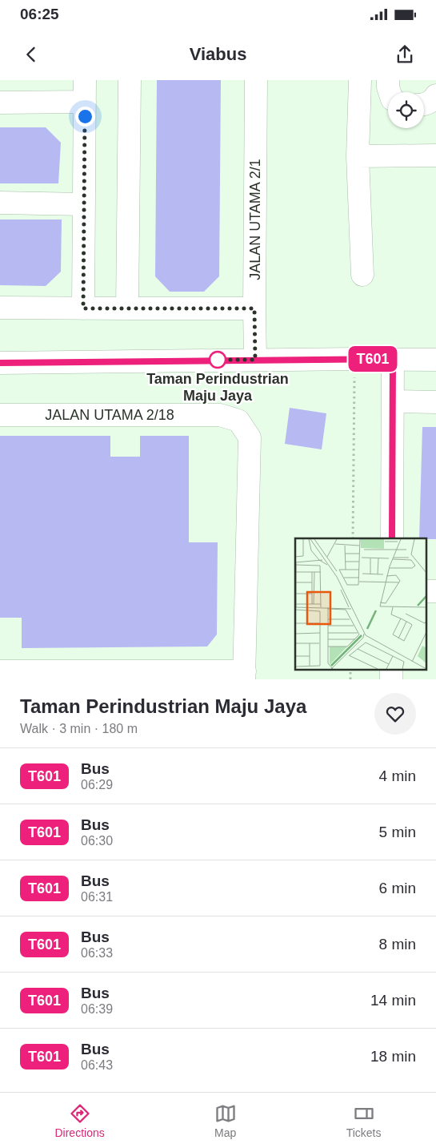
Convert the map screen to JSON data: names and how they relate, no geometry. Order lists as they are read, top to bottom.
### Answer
{
  "streets": {
    "street": ["JALAN UTAMA 2/1", "JALAN UTAMA 2/18"]
  },
  "places": ["Taman Perindustrian Maju Jaya"],
  "lines": ["bus line T601"],
  "page": {
    "status": "06:25",
    "header": "Viabus",
    "on_map": "T601",
    "heading": ["Taman Perindustrian Maju Jaya", "Walk · 3 min · 180 m"],
    "list": [
      {
        "mark": "T601",
        "name": "Bus",
        "note": "06:29",
        "value": "4 min"
      },
      {
        "mark": "T601",
        "name": "Bus",
        "note": "06:30",
        "value": "5 min"
      },
      {
        "mark": "T601",
        "name": "Bus",
        "note": "06:31",
        "value": "6 min"
      },
      {
        "mark": "T601",
        "name": "Bus",
        "note": "06:33",
        "value": "8 min"
      },
      {
        "mark": "T601",
        "name": "Bus",
        "note": "06:39",
        "value": "14 min"
      },
      {
        "mark": "T601",
        "name": "Bus",
        "note": "06:43",
        "value": "18 min"
      }
    ],
    "tabs": ["Directions", "Map", "Tickets"]
  }
}
